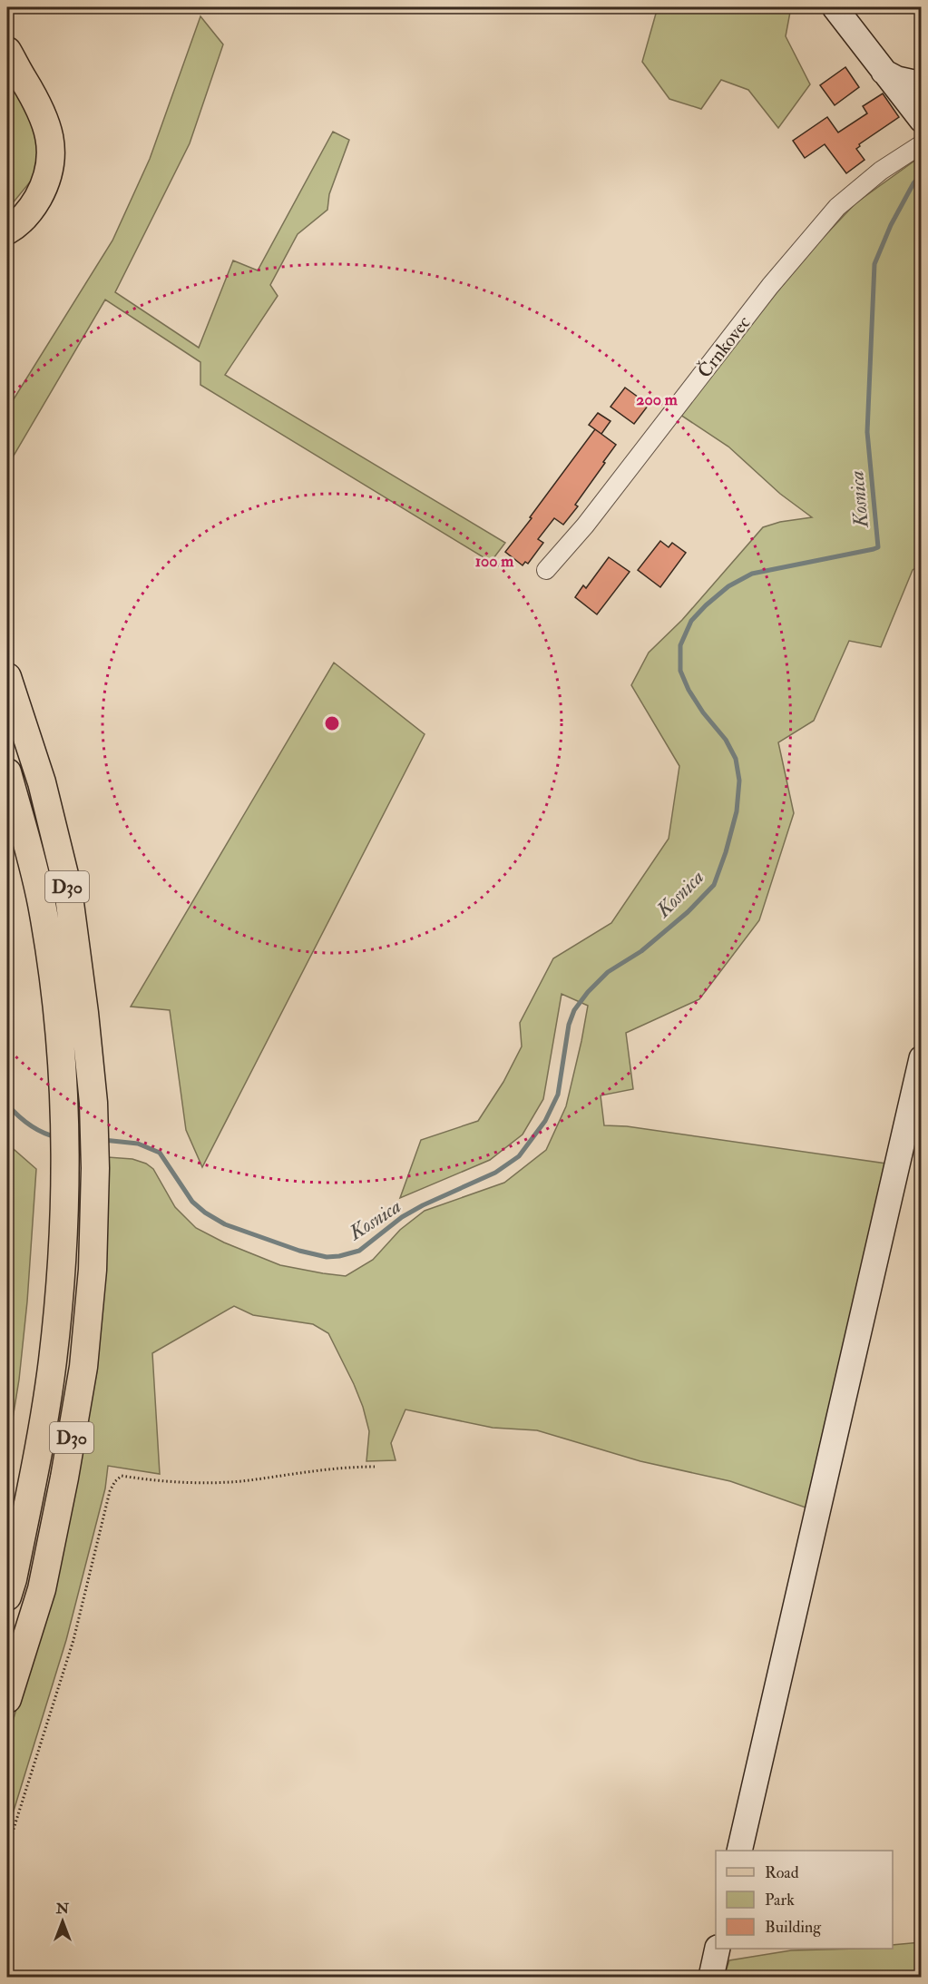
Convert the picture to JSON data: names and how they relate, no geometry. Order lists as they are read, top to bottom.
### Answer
{
  "streets": {
    "main road": ["D30"],
    "street": ["Črnkovec"]
  },
  "water": ["Kosnica"],
  "legend": ["Road", "Park", "Building"],
  "north": "top",
  "rings": ["200 m", "100 m"]
}
